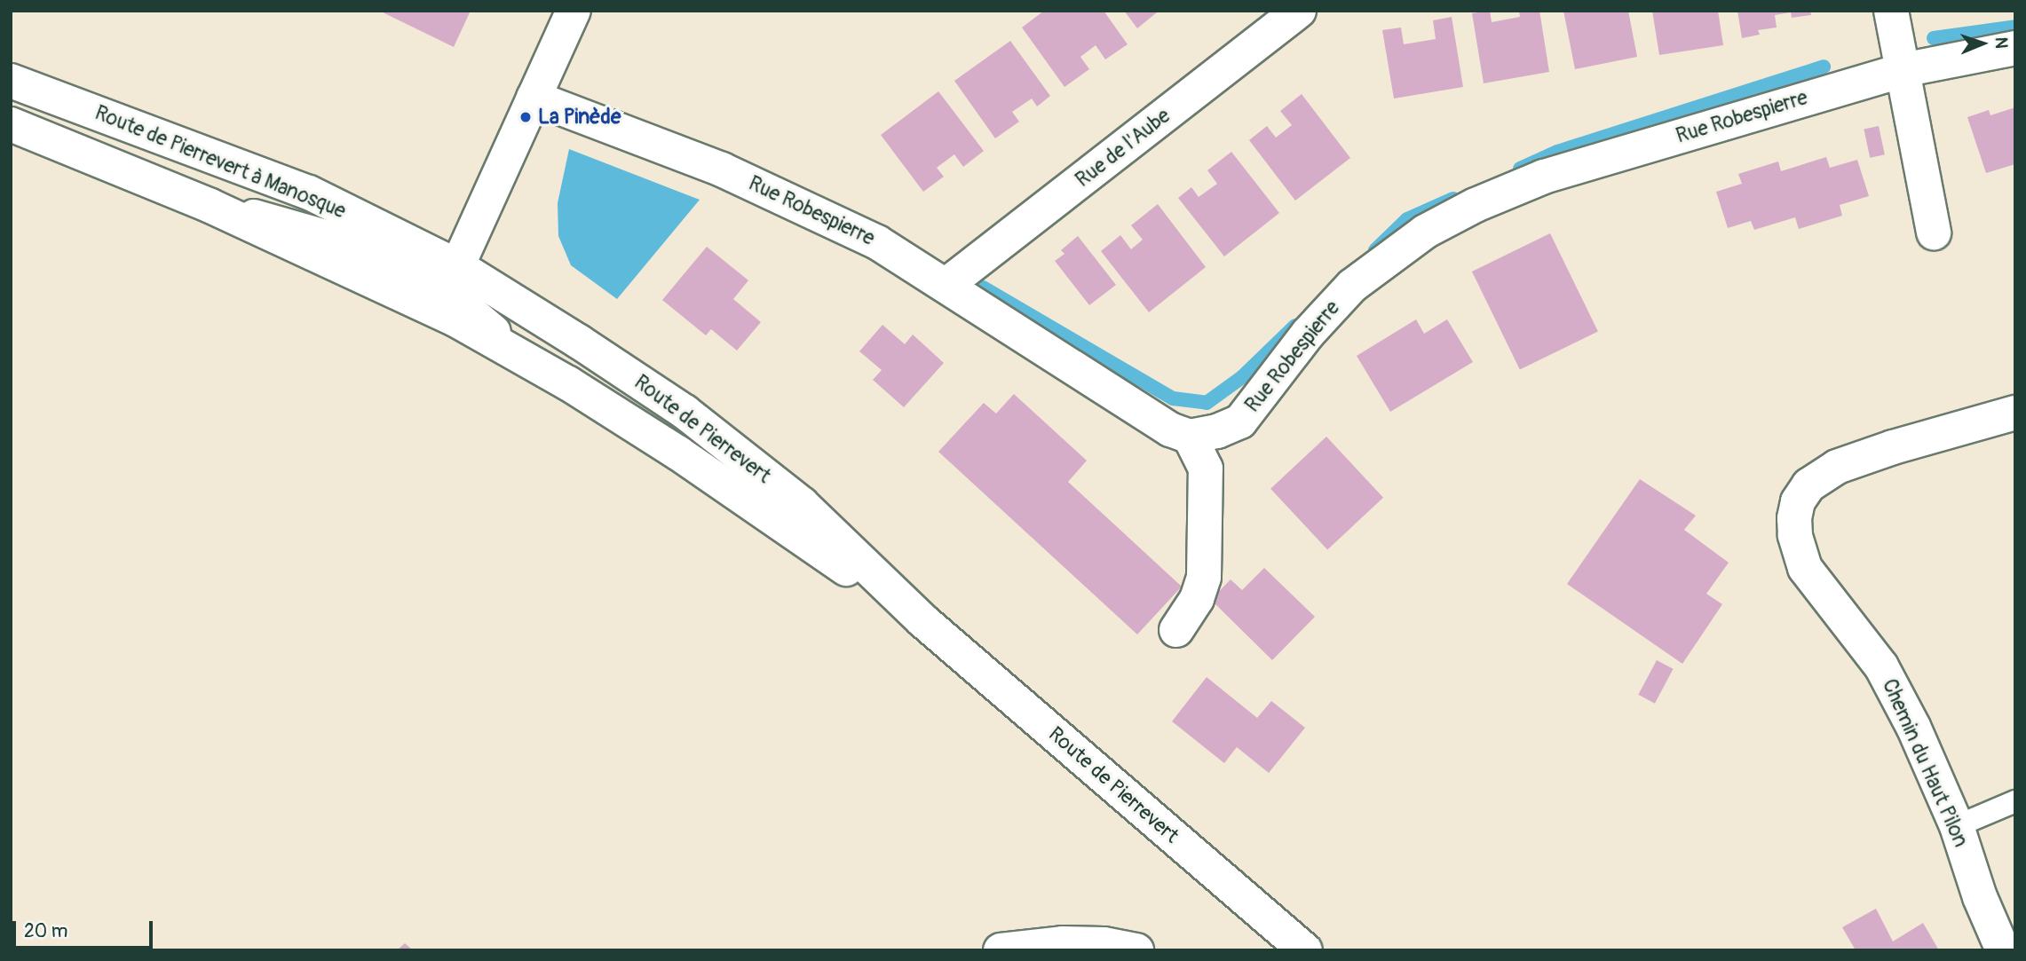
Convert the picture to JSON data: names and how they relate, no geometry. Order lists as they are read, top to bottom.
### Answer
{
  "streets": {
    "street": [
      "Rue Robespierre",
      "Rue de l'Aube",
      "Route de Pierrevert à Manosque",
      "Route de Pierrevert",
      "Chemin du Haut Pilon"
    ]
  },
  "crossings": [
    ["Rue Robespierre", "Rue de l'Aube"],
    ["Route de Pierrevert à Manosque", "Route de Pierrevert"]
  ],
  "places": ["La Pinède"],
  "scale_bar": "20 m",
  "north": "right"
}
